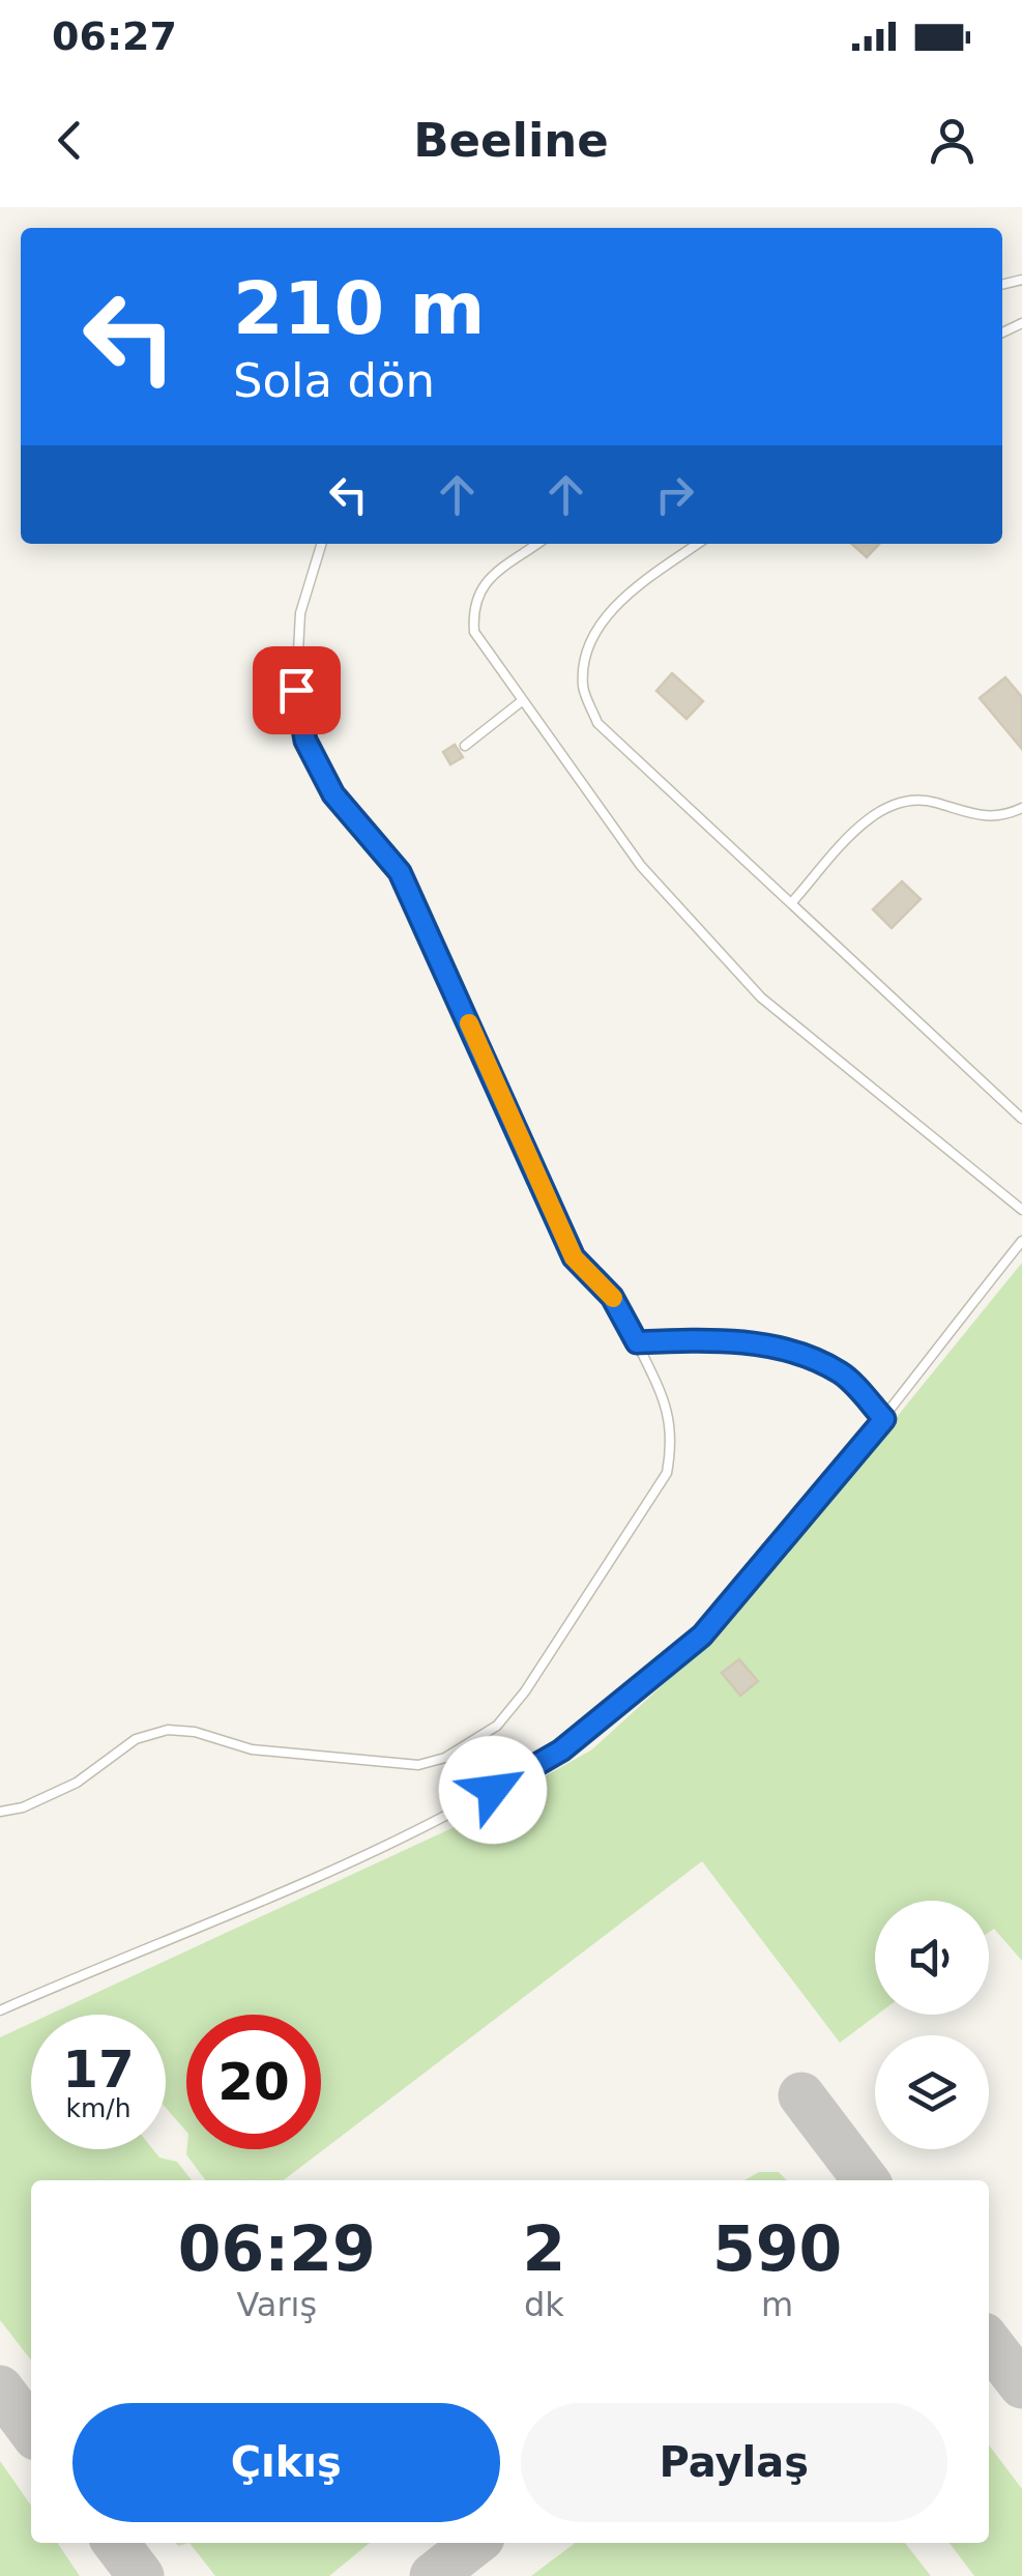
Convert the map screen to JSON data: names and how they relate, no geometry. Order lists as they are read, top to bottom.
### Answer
{
  "page": {
    "status": "06:27",
    "header": "Beeline",
    "turn": ["210 m", "Sola dön"],
    "speed": "17 km/h",
    "limit": "20",
    "eta": [
      "06:29",
      "Varış",
      "2",
      "dk",
      "590",
      "m"
    ],
    "buttons": ["Çıkış", "Paylaş"]
  }
}
